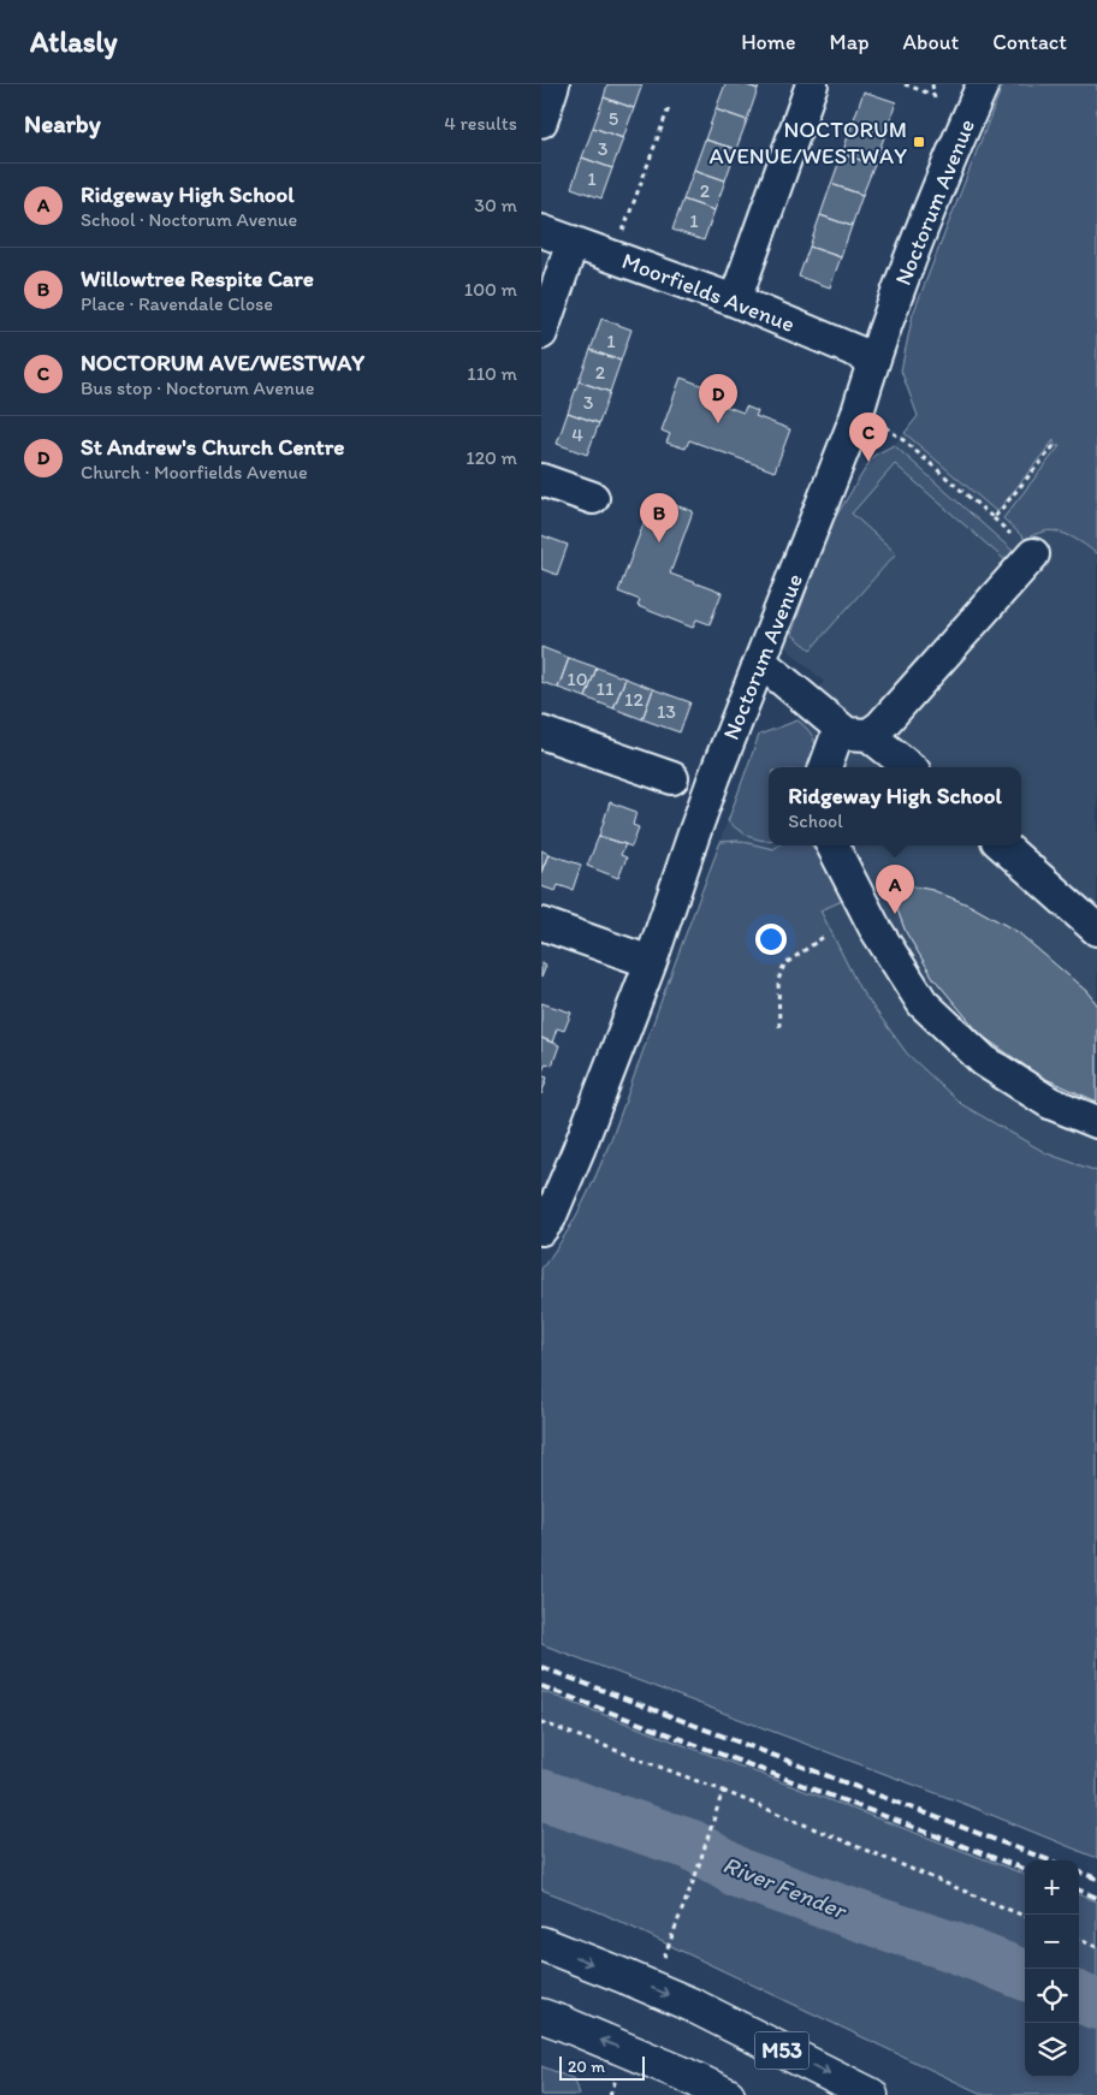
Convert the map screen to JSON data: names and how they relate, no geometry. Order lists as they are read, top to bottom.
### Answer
{
  "streets": {
    "highway": ["M53"],
    "street": ["Noctorum Avenue", "Moorfields Avenue"]
  },
  "crossings": [
    ["Noctorum Avenue", "Moorfields Avenue"]
  ],
  "water": ["River Fender"],
  "places": {
    "transit": ["NOCTORUM AVENUE/WESTWAY"]
  },
  "house_numbers": [
    "5",
    "3",
    "1",
    "2",
    "1",
    "1",
    "2",
    "3",
    "4",
    "10",
    "11",
    "12",
    "13"
  ],
  "scale_bar": "20 m",
  "page": {
    "header": "Atlasly",
    "nav": [
      "Home",
      "Map",
      "About",
      "Contact"
    ],
    "heading": ["Nearby", "4 results"],
    "list": [
      {
        "mark": "A",
        "name": "Ridgeway High School",
        "note": "School · Noctorum Avenue",
        "value": "30 m"
      },
      {
        "mark": "B",
        "name": "Willowtree Respite Care",
        "note": "Place · Ravendale Close",
        "value": "100 m"
      },
      {
        "mark": "C",
        "name": "NOCTORUM AVE/WESTWAY",
        "note": "Bus stop · Noctorum Avenue",
        "value": "110 m"
      },
      {
        "mark": "D",
        "name": "St Andrew's Church Centre",
        "note": "Church · Moorfields Avenue",
        "value": "120 m"
      }
    ],
    "pins": [
      "D",
      "C",
      "B",
      "A"
    ],
    "popup": ["Ridgeway High School", "School"],
    "map_buttons": ["+", "−"],
    "scale": "20 m"
  }
}
